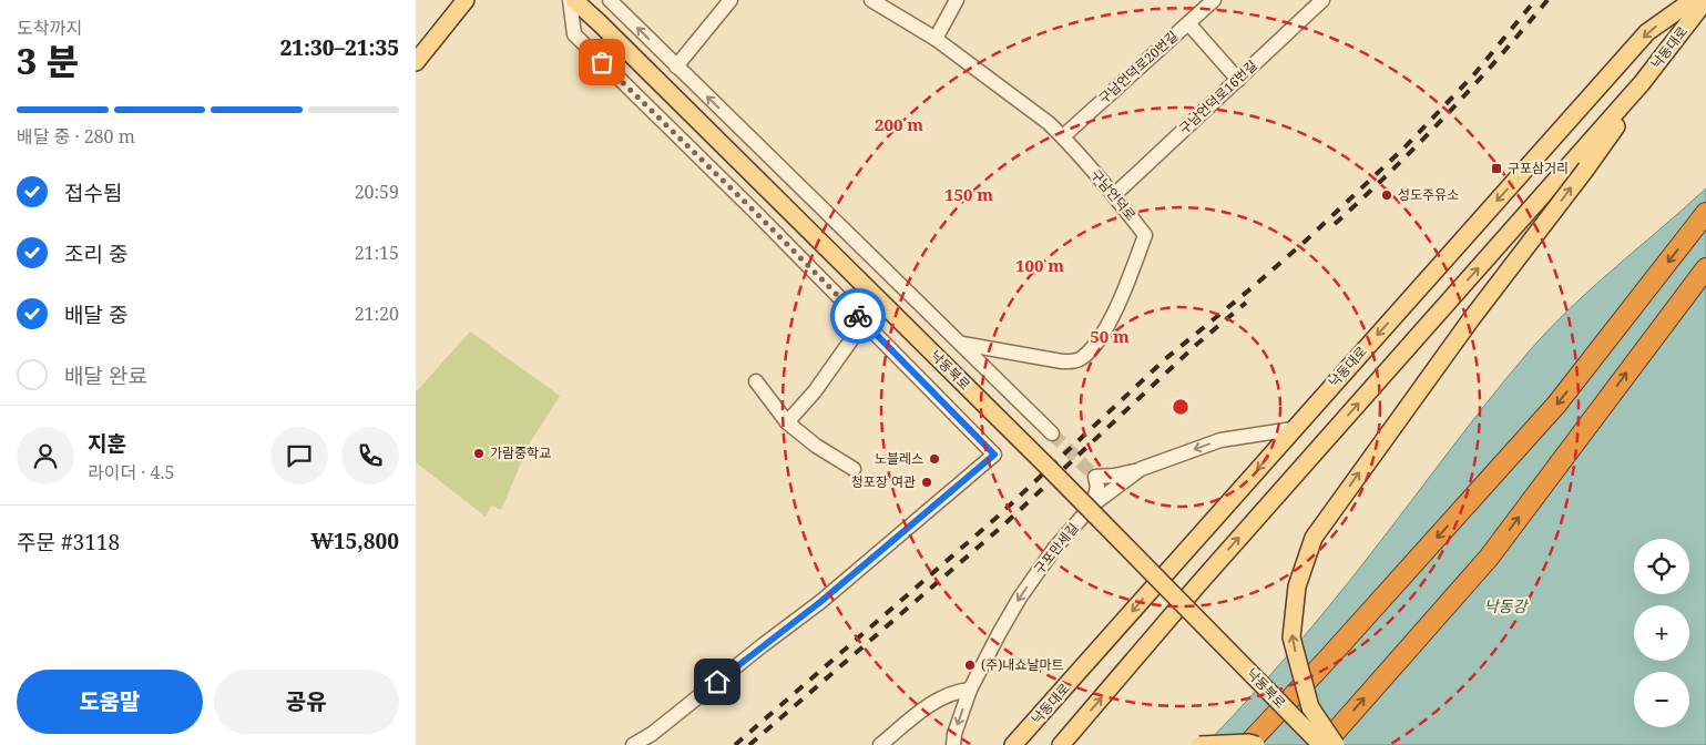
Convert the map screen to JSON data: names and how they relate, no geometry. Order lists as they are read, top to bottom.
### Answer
{
  "streets": {
    "main road": ["낙동대로", "낙동북로"],
    "street": [
      "구남언덕로20번길",
      "구남언덕로16번길",
      "구남언덕로",
      "구포만세길"
    ]
  },
  "crossings": [
    ["낙동대로", "구포만세길"],
    ["구남언덕로20번길", "구남언덕로"],
    ["구남언덕로16번길", "구남언덕로"]
  ],
  "one_way": ["구포만세길"],
  "water": ["낙동강"],
  "places": {
    "transit": ["구포삼거리"],
    "other": [
      "성도주유소",
      "가람중학교",
      "노블레스",
      "청포장 여관",
      "(주)내쇼날마트"
    ]
  },
  "page": {
    "heading": ["3 분", "도착까지", "21:30–21:35"],
    "panel": [
      "지훈",
      "라이더 · 4.5",
      "주문 #3118",
      "₩15,800"
    ],
    "bar": "배달 중 · 280 m",
    "list": [
      ["접수됨", "20:59"],
      ["조리 중", "21:15"],
      ["배달 중", "21:20"],
      "배달 완료"
    ],
    "map_buttons": ["+", "−"],
    "buttons": ["도움말", "공유"]
  },
  "rings": [
    "200 m",
    "150 m",
    "100 m",
    "50 m"
  ]
}
